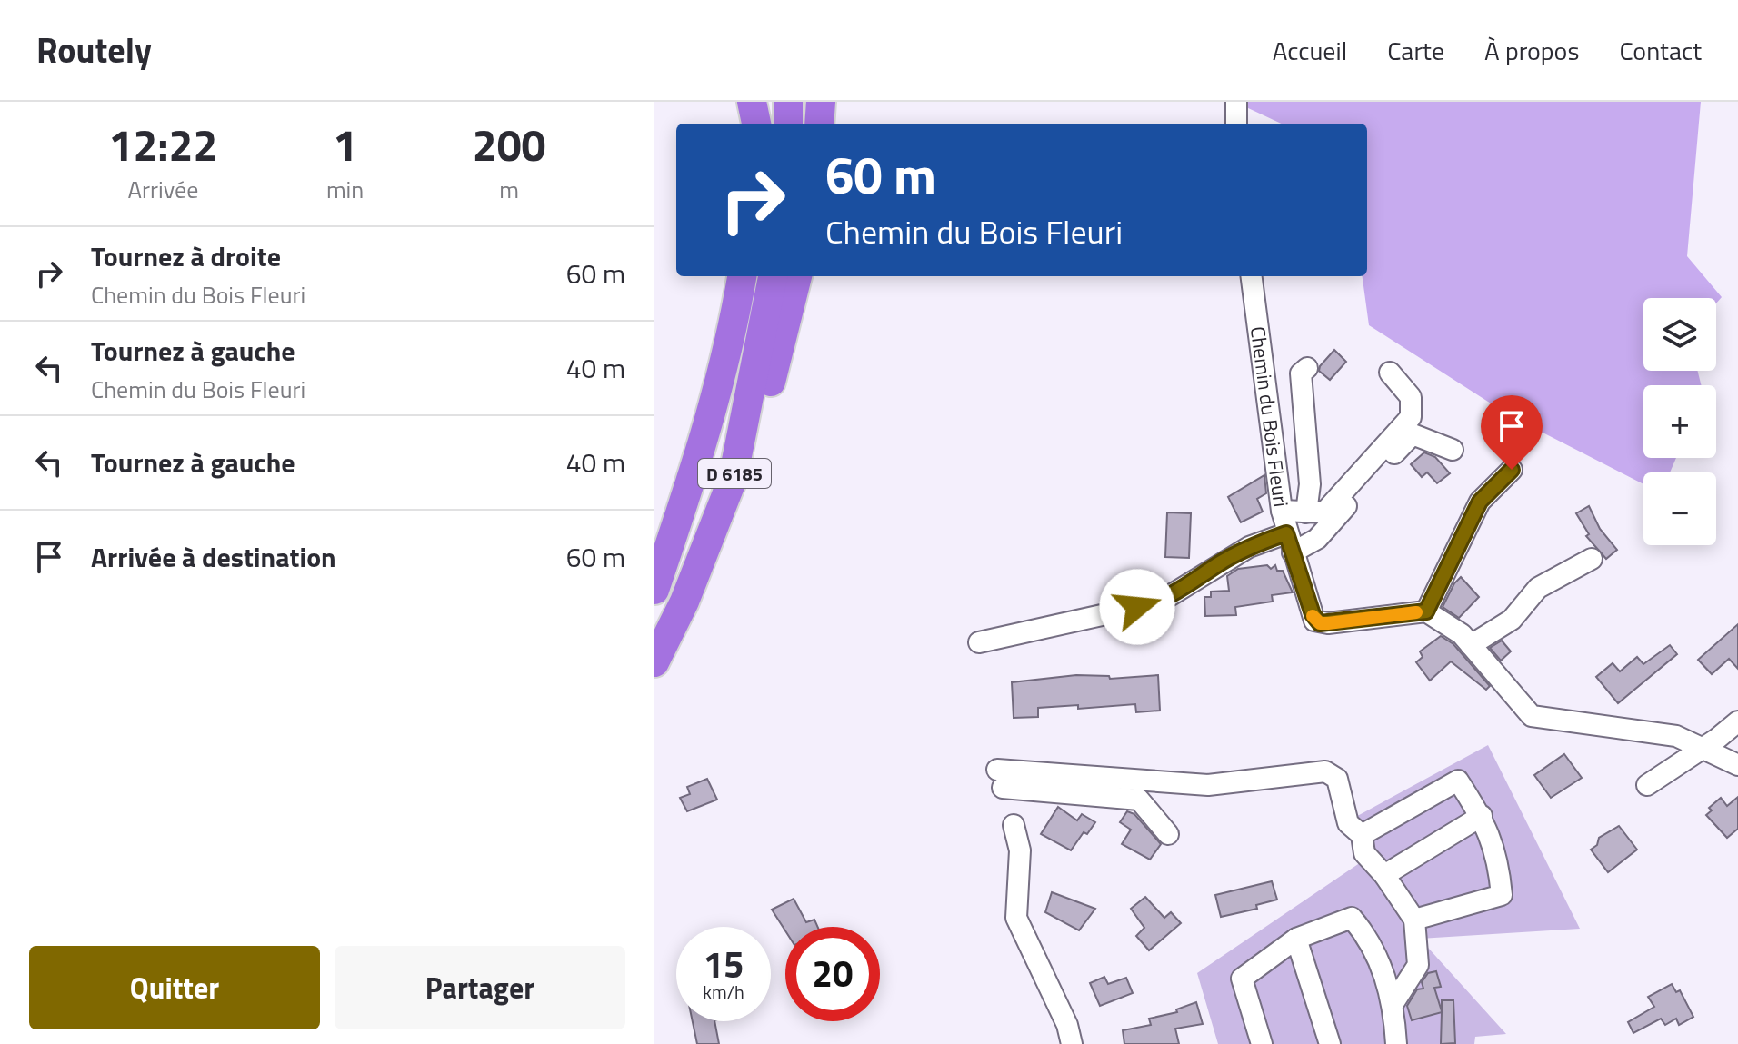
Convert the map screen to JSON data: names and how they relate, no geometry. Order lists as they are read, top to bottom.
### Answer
{
  "streets": {
    "highway": ["D 6185"],
    "street": ["Chemin du Bois Fleuri"]
  },
  "page": {
    "header": "Routely",
    "nav": [
      "Accueil",
      "Carte",
      "À propos",
      "Contact"
    ],
    "eta": [
      "12:22",
      "Arrivée",
      "1",
      "min",
      "200",
      "m"
    ],
    "turn": ["60 m", "Chemin du Bois Fleuri"],
    "list": [
      {
        "name": "Tournez à droite",
        "note": "Chemin du Bois Fleuri",
        "value": "60 m"
      },
      {
        "name": "Tournez à gauche",
        "note": "Chemin du Bois Fleuri",
        "value": "40 m"
      },
      {
        "name": "Tournez à gauche",
        "value": "40 m"
      },
      {
        "name": "Arrivée à destination",
        "value": "60 m"
      }
    ],
    "map_buttons": ["+", "−"],
    "speed": "15 km/h",
    "limit": "20",
    "buttons": ["Quitter", "Partager"]
  }
}
